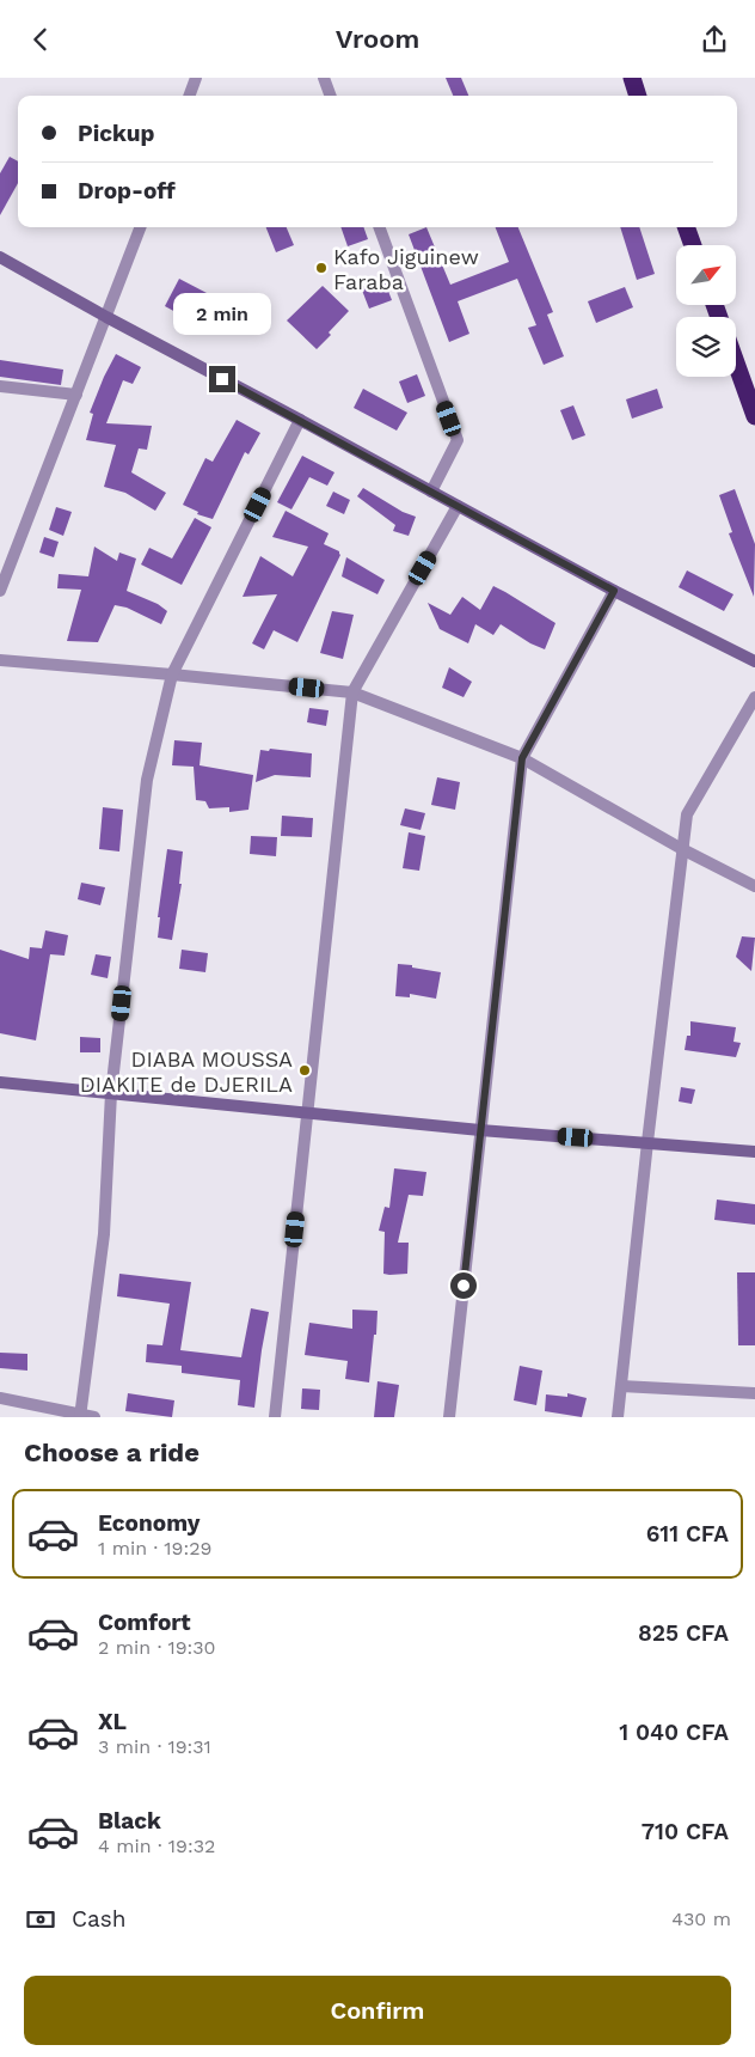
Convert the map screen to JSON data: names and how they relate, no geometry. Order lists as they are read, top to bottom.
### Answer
{
  "places": ["Kafo Jiguinew Faraba", "DIABA MOUSSA DIAKITE de DJERILA"],
  "north": "top right",
  "page": {
    "header": "Vroom",
    "banner": ["Pickup", "Drop-off"],
    "bubble": "2 min",
    "heading": "Choose a ride",
    "list": [
      {
        "name": "Economy",
        "note": "1 min · 19:29",
        "value": "611 CFA"
      },
      {
        "name": "Comfort",
        "note": "2 min · 19:30",
        "value": "825 CFA"
      },
      {
        "name": "XL",
        "note": "3 min · 19:31",
        "value": "1 040 CFA"
      },
      {
        "name": "Black",
        "note": "4 min · 19:32",
        "value": "710 CFA"
      }
    ],
    "pay": ["Cash", "430 m"],
    "buttons": "Confirm"
  }
}
